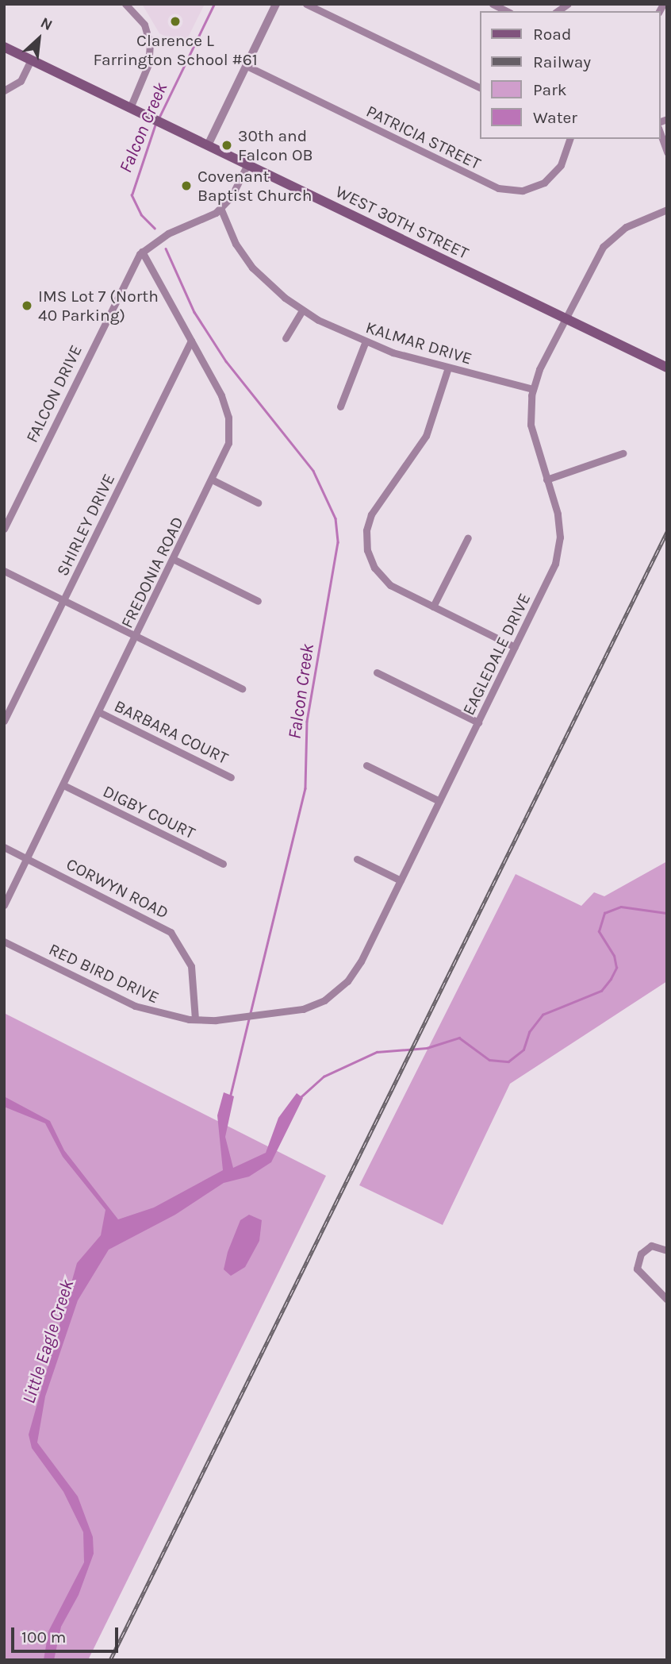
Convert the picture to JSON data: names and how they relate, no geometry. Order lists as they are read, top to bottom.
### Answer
{
  "streets": {
    "main road": ["WEST 30TH STREET"],
    "street": [
      "PATRICIA STREET",
      "KALMAR DRIVE",
      "FALCON DRIVE",
      "SHIRLEY DRIVE",
      "FREDONIA ROAD",
      "EAGLEDALE DRIVE",
      "BARBARA COURT",
      "DIGBY COURT",
      "CORWYN ROAD",
      "RED BIRD DRIVE"
    ]
  },
  "crossings": [
    ["WEST 30TH STREET", "FALCON DRIVE"],
    ["WEST 30TH STREET", "EAGLEDALE DRIVE"],
    ["KALMAR DRIVE", "FALCON DRIVE"],
    ["KALMAR DRIVE", "EAGLEDALE DRIVE"],
    ["FALCON DRIVE", "FREDONIA ROAD"],
    ["SHIRLEY DRIVE", "FREDONIA ROAD"],
    ["FREDONIA ROAD", "BARBARA COURT"],
    ["FREDONIA ROAD", "DIGBY COURT"],
    ["FREDONIA ROAD", "CORWYN ROAD"],
    ["EAGLEDALE DRIVE", "CORWYN ROAD"],
    ["EAGLEDALE DRIVE", "RED BIRD DRIVE"],
    ["CORWYN ROAD", "RED BIRD DRIVE"]
  ],
  "water": ["Falcon Creek", "Little Eagle Creek"],
  "places": [
    "Clarence L Farrington School #61",
    "30th and Falcon OB",
    "Covenant Baptist Church",
    "IMS Lot 7 (North 40 Parking)"
  ],
  "legend": [
    "Road",
    "Railway",
    "Park",
    "Water"
  ],
  "scale_bar": "100 m",
  "north": "top right"
}
